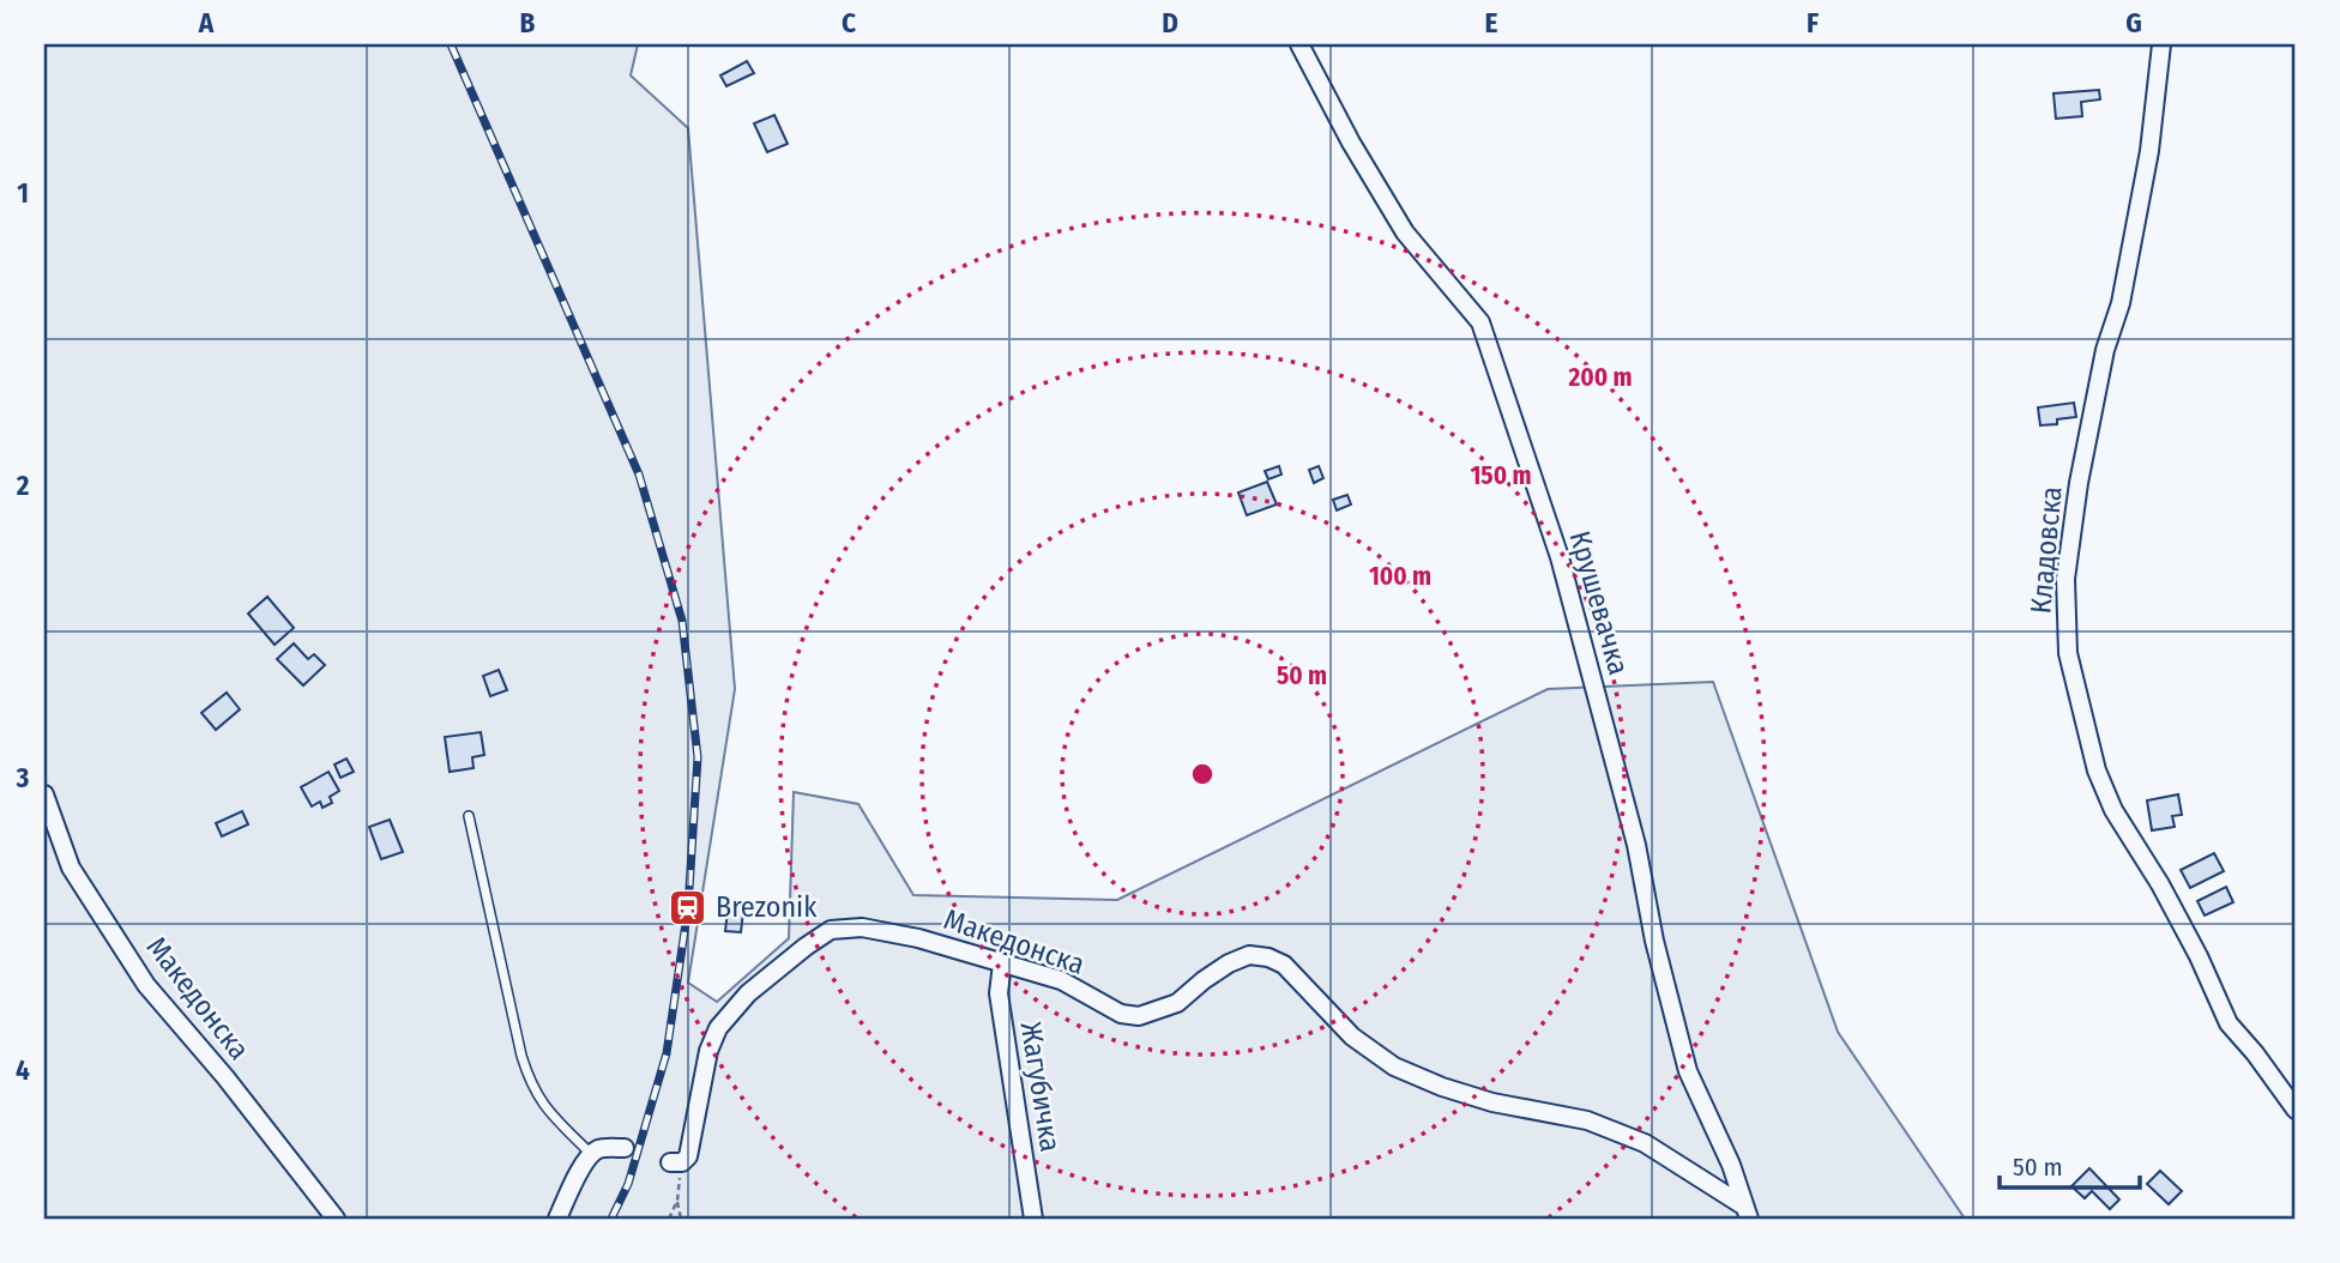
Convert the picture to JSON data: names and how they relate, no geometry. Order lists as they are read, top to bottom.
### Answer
{
  "streets": {
    "street": [
      "Кладовска",
      "Крушевачка",
      "Македонска",
      "Жагубичка"
    ]
  },
  "crossings": [
    ["Крушевачка", "Македонска"],
    ["Македонска", "Жагубичка"]
  ],
  "places": {
    "station": ["Brezonik"]
  },
  "scale_bar": "50 m",
  "grid": {
    "columns": [
      "A",
      "B",
      "C",
      "D",
      "E",
      "F",
      "G"
    ],
    "rows": [
      "1",
      "2",
      "3",
      "4"
    ]
  },
  "rings": [
    "200 m",
    "150 m",
    "100 m",
    "50 m"
  ]
}
